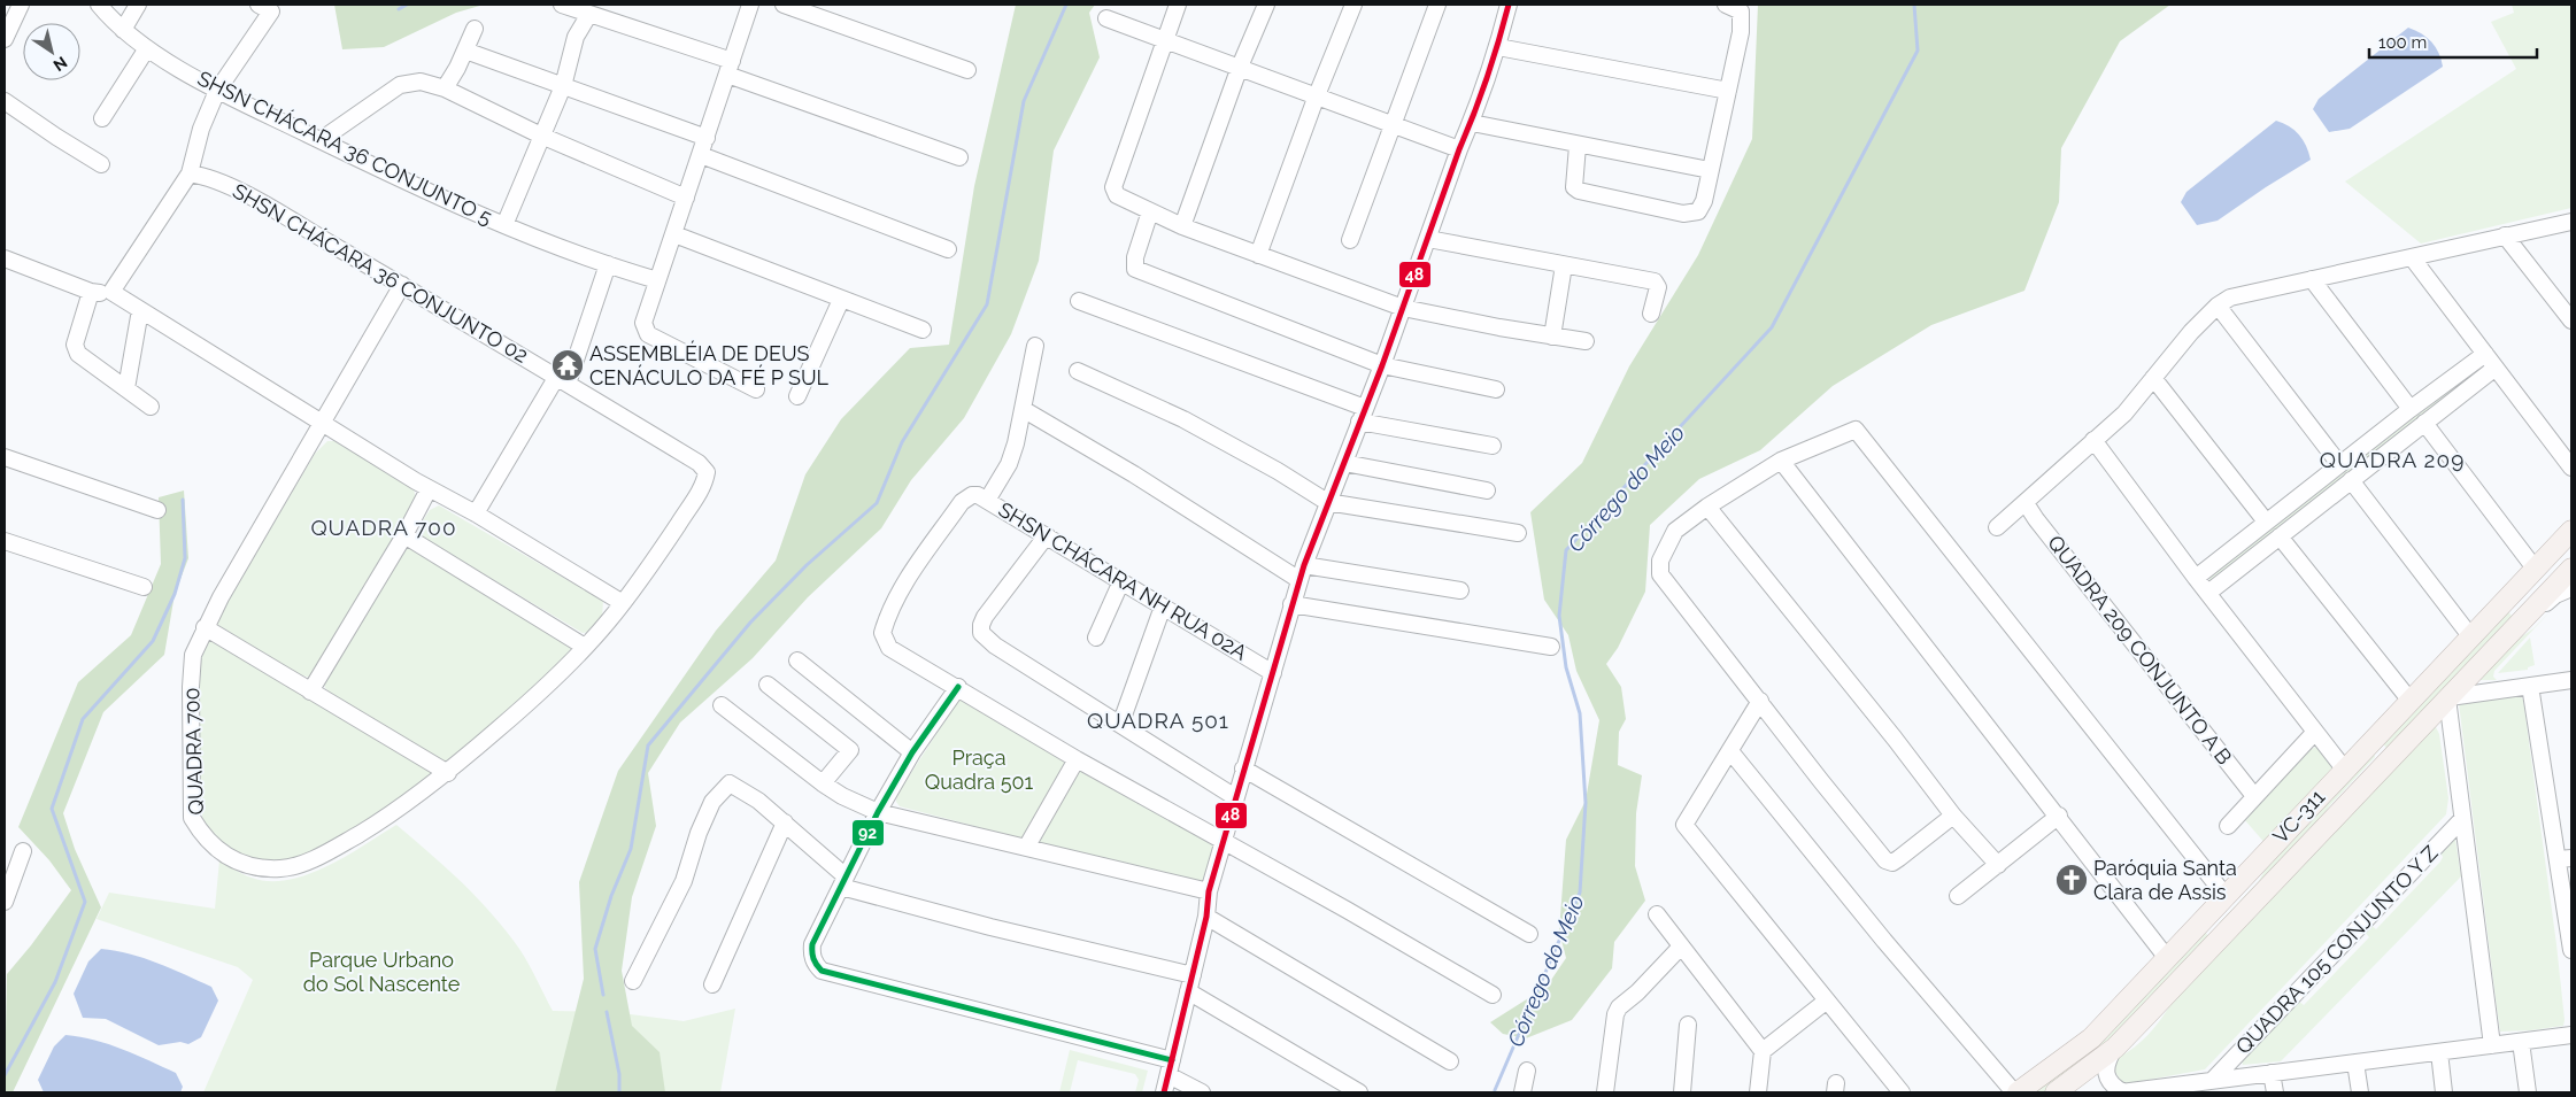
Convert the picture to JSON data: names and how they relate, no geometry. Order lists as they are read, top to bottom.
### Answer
{
  "streets": {
    "main road": ["VC-311"],
    "street": [
      "SHSN CHÁCARA 36 CONJUNTO 5",
      "SHSN CHÁCARA 36 CONJUNTO 02",
      "SHSN CHÁCARA NH RUA 02A",
      "QUADRA 209 CONJUNTO A B",
      "QUADRA 700",
      "QUADRA 105 CONJUNTO Y Z"
    ]
  },
  "crossings": [
    ["SHSN CHÁCARA 36 CONJUNTO 02", "QUADRA 700"]
  ],
  "districts": ["QUADRA 209", "QUADRA 700", "QUADRA 501"],
  "water": ["Córrego do Meio"],
  "parks": ["Praça Quadra 501", "Parque Urbano do Sol Nascente"],
  "places": {
    "temple": ["ASSEMBLÉIA DE DEUS CENÁCULO DA FÉ P SUL"],
    "church": ["Paróquia Santa Clara de Assis"]
  },
  "lines": ["transit line 48", "transit line 92"],
  "scale_bar": "100 m",
  "north": "bottom right"
}
